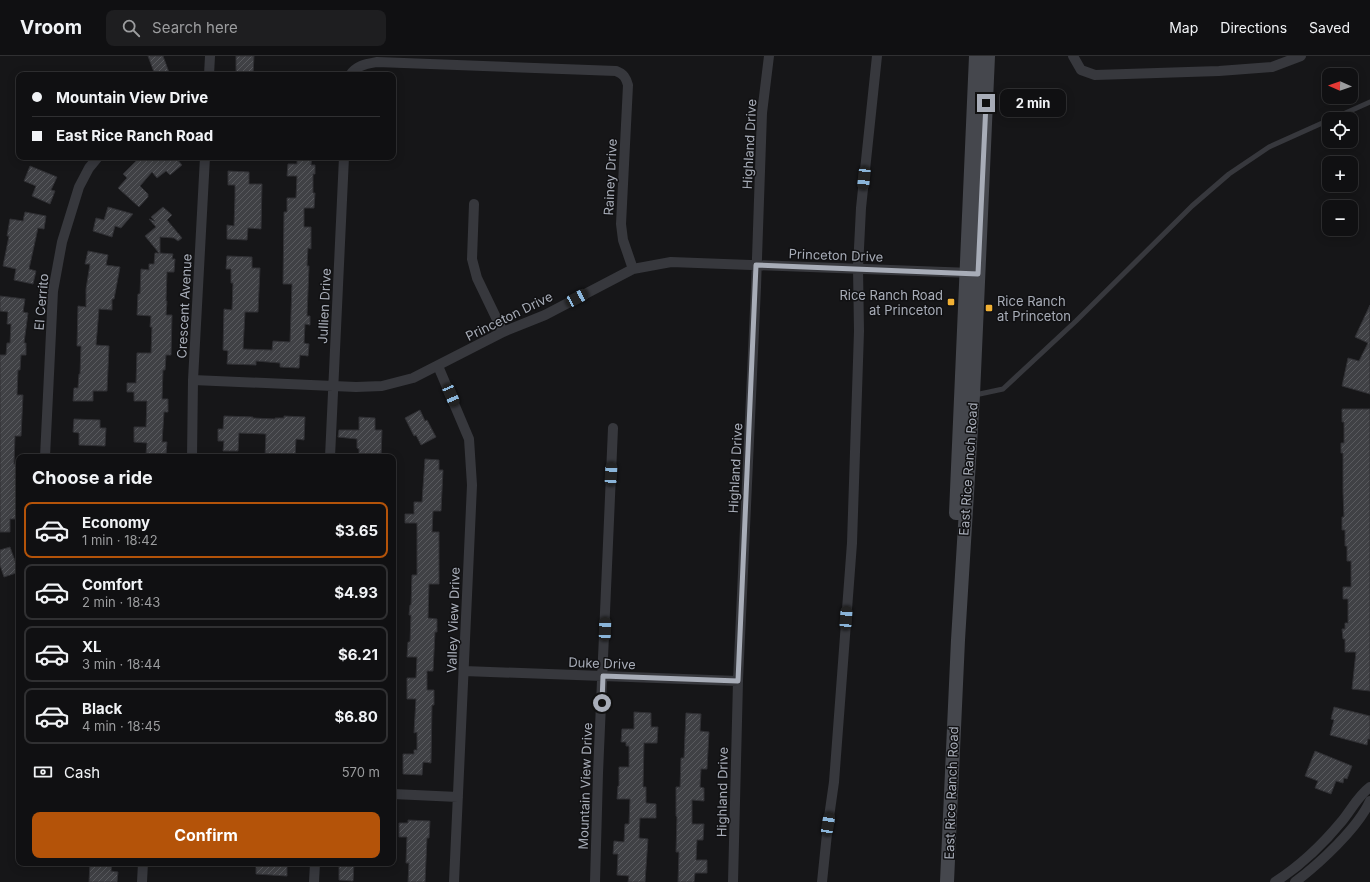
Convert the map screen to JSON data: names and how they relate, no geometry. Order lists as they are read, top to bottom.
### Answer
{
  "streets": {
    "main road": ["East Rice Ranch Road"],
    "street": [
      "Highland Drive",
      "Rainey Drive",
      "Princeton Drive",
      "El Cerrito",
      "Crescent Avenue",
      "Jullien Drive",
      "Valley View Drive",
      "Duke Drive",
      "Mountain View Drive"
    ]
  },
  "crossings": [
    ["Highland Drive", "Princeton Drive"],
    ["Highland Drive", "Duke Drive"],
    ["Rainey Drive", "Princeton Drive"],
    ["Princeton Drive", "Crescent Avenue"],
    ["Princeton Drive", "Jullien Drive"],
    ["Princeton Drive", "East Rice Ranch Road"],
    ["Princeton Drive", "Valley View Drive"],
    ["Valley View Drive", "Duke Drive"],
    ["Duke Drive", "Mountain View Drive"]
  ],
  "places": {
    "transit": ["Rice Ranch Road at Princeton", "Rice Ranch at Princeton"]
  },
  "north": "left",
  "page": {
    "header": "Vroom",
    "search": "Search here",
    "nav": ["Map", "Directions", "Saved"],
    "map_buttons": ["+", "−"],
    "banner": ["Mountain View Drive", "East Rice Ranch Road"],
    "bubble": "2 min",
    "heading": "Choose a ride",
    "list": [
      {
        "name": "Economy",
        "note": "1 min · 18:42",
        "value": "$3.65"
      },
      {
        "name": "Comfort",
        "note": "2 min · 18:43",
        "value": "$4.93"
      },
      {
        "name": "XL",
        "note": "3 min · 18:44",
        "value": "$6.21"
      },
      {
        "name": "Black",
        "note": "4 min · 18:45",
        "value": "$6.80"
      }
    ],
    "pay": ["Cash", "570 m"],
    "buttons": "Confirm"
  }
}
